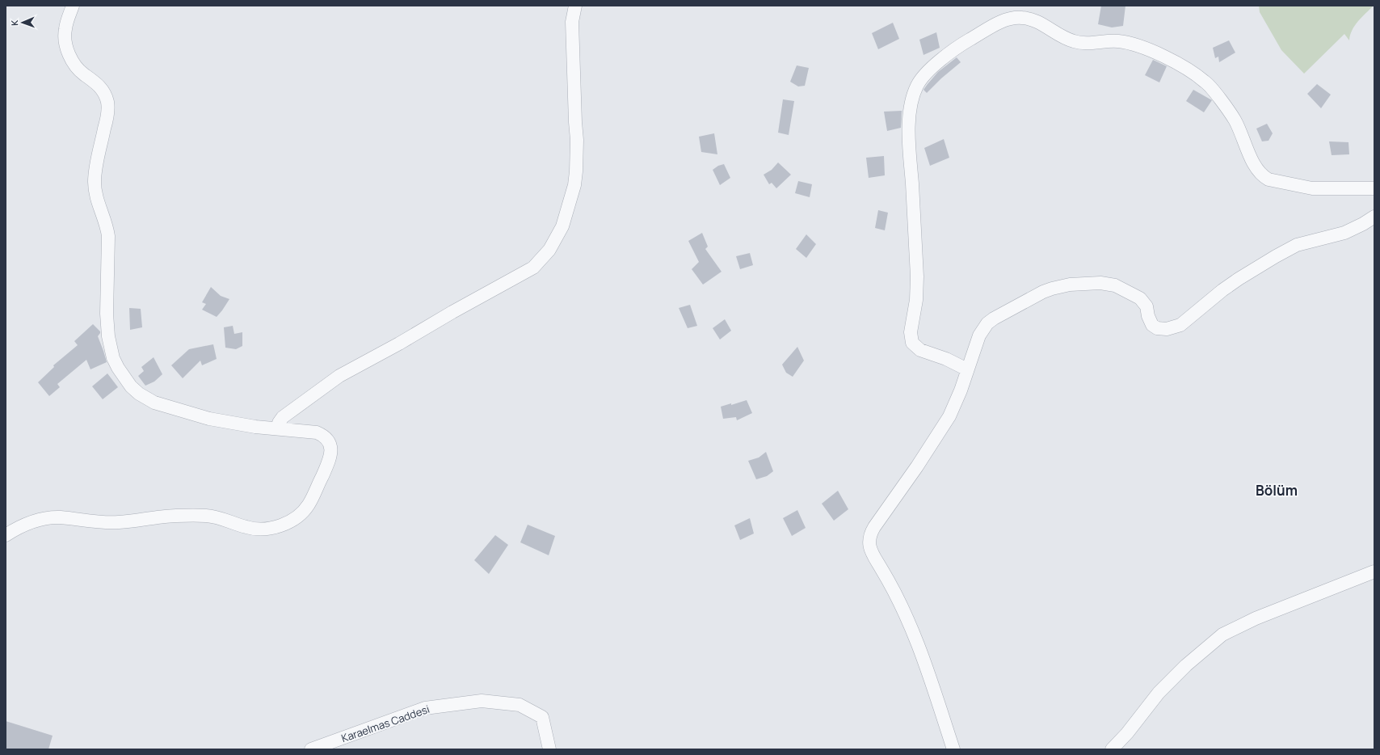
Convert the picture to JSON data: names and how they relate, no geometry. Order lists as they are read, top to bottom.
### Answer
{
  "streets": {
    "street": ["Karaelmas Caddesi"]
  },
  "districts": ["Bölüm"],
  "north": "left"
}
